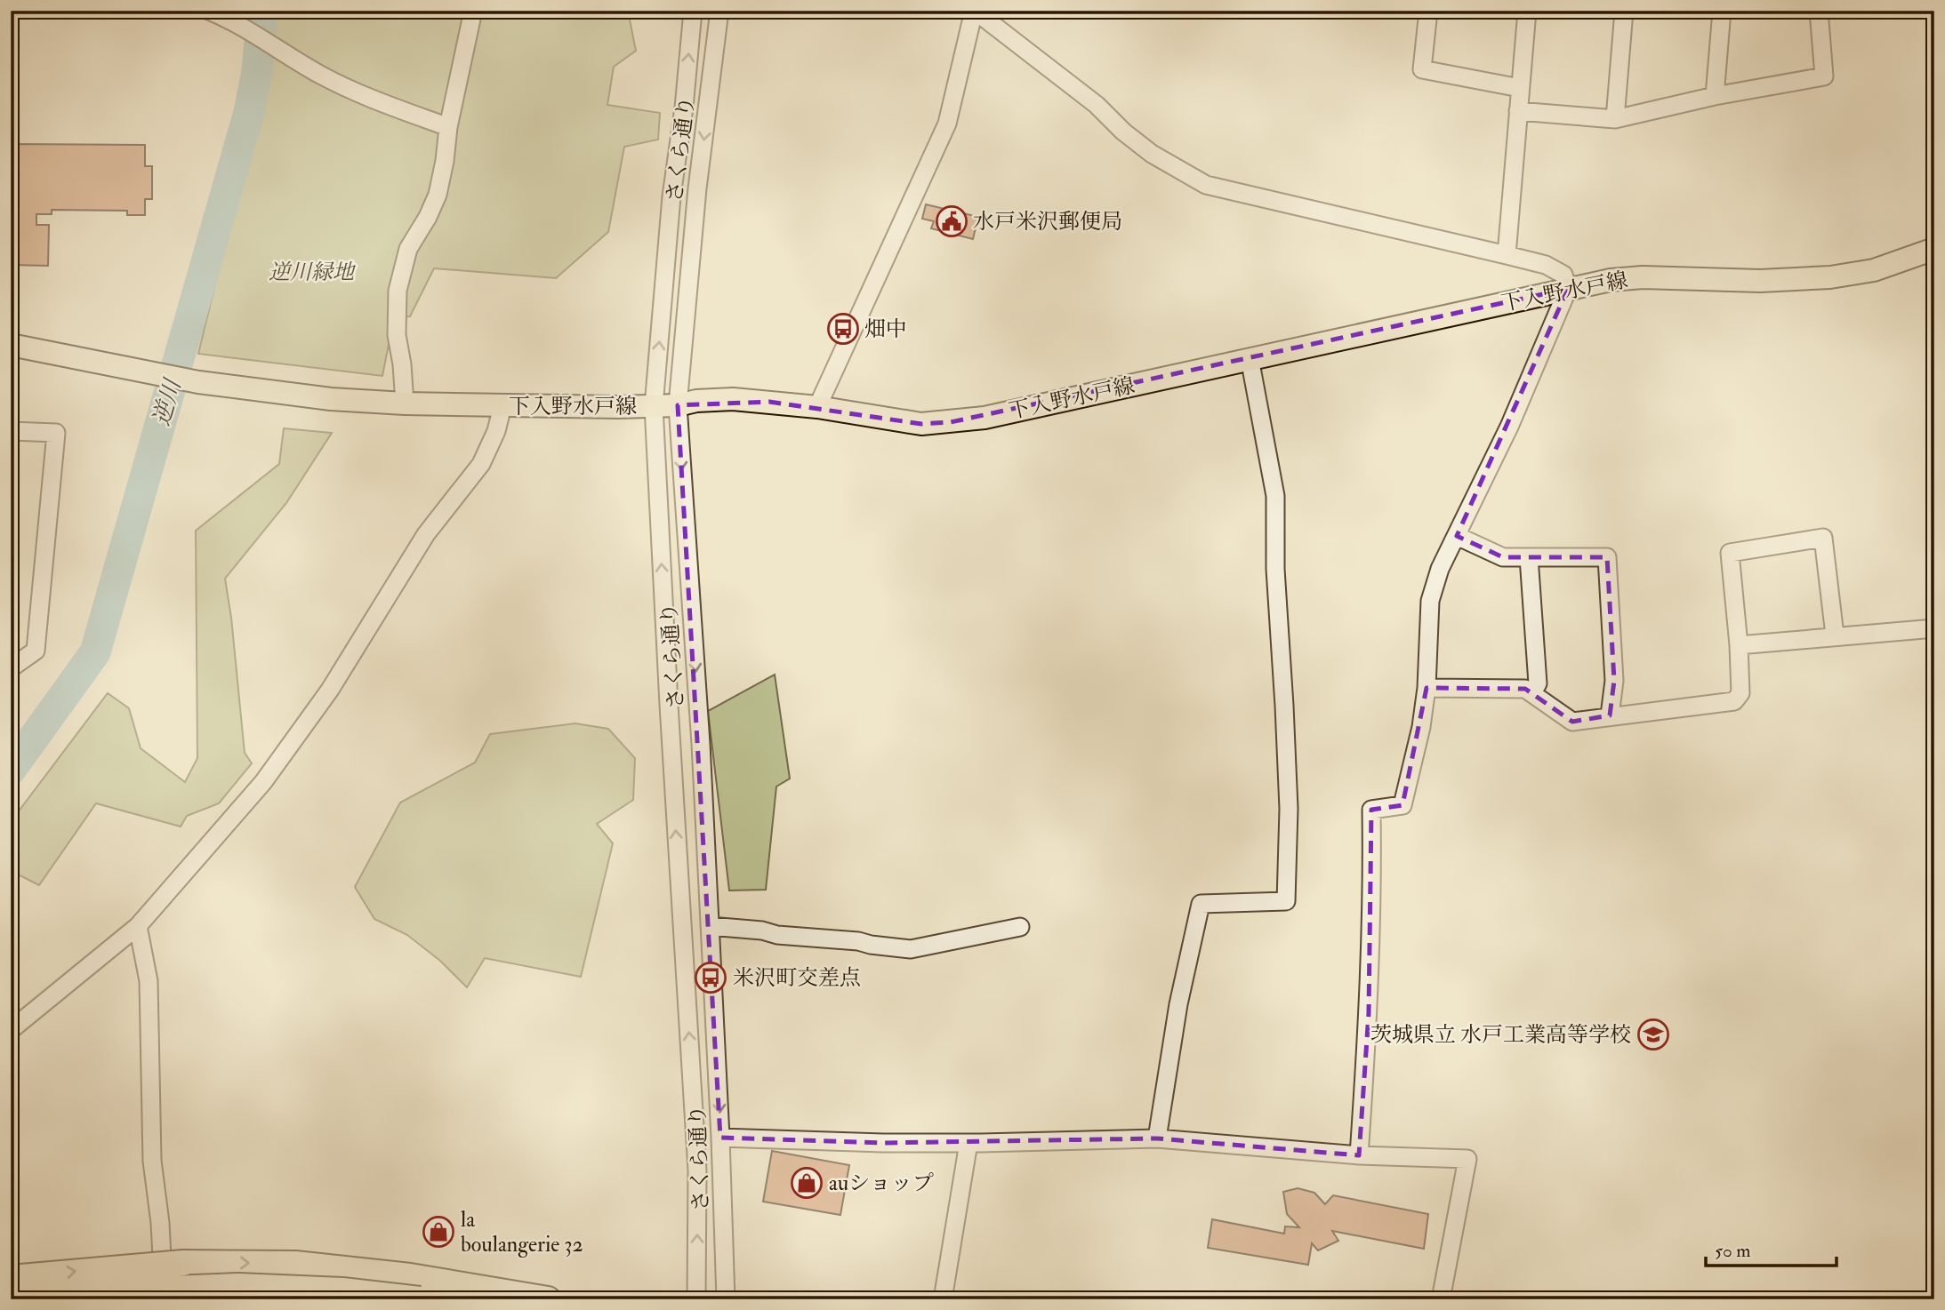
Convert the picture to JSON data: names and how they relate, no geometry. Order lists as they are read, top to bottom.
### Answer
{
  "streets": {
    "main road": ["下入野水戸線"],
    "street": ["さくら通り"]
  },
  "crossings": [
    ["さくら通り", "下入野水戸線"]
  ],
  "water": ["逆川"],
  "parks": ["逆川緑地"],
  "places": {
    "public building": ["水戸米沢郵便局"],
    "bus stop": ["畑中", "米沢町交差点"],
    "school or university": ["茨城県立 水戸工業高等学校"],
    "shop": ["auショップ", "la boulangerie 32"]
  },
  "scale_bar": "50 m"
}
